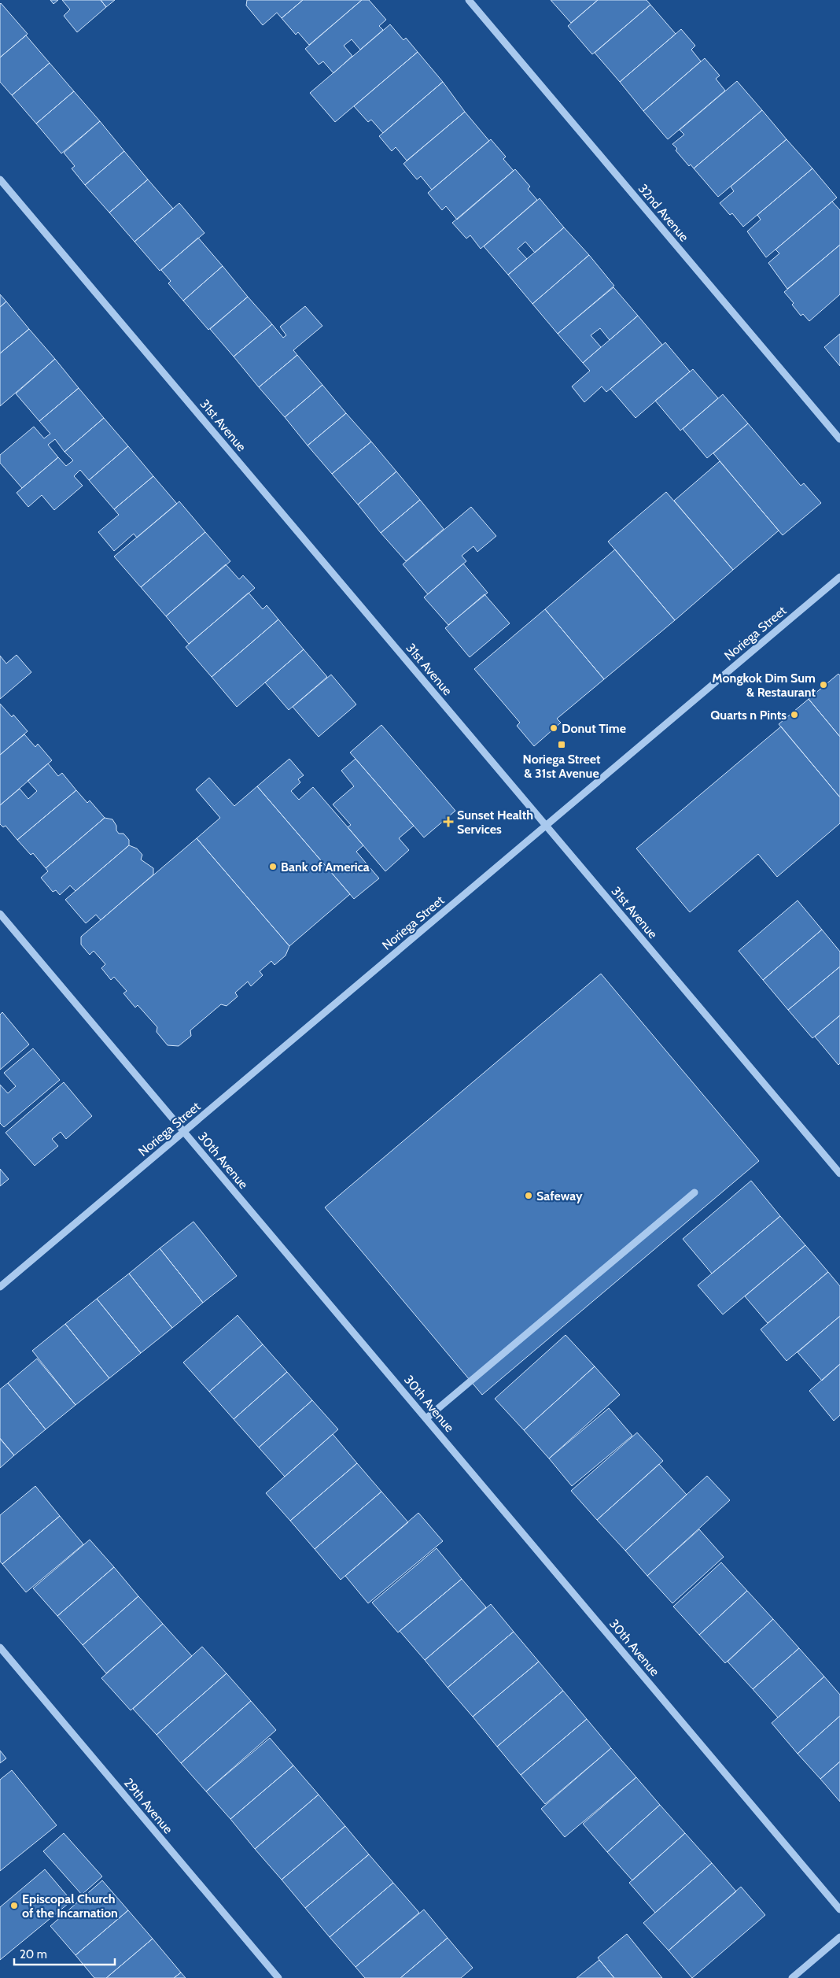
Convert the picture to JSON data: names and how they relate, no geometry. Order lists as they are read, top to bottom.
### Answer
{
  "streets": {
    "street": [
      "32nd Avenue",
      "31st Avenue",
      "Noriega Street",
      "30th Avenue",
      "29th Avenue"
    ]
  },
  "crossings": [
    ["31st Avenue", "Noriega Street"],
    ["Noriega Street", "30th Avenue"]
  ],
  "places": {
    "other": [
      "Mongkok Dim Sum & Restaurant",
      "Quarts n Pints",
      "Donut Time",
      "Bank of America",
      "Safeway",
      "Episcopal Church of the Incarnation"
    ],
    "transit": ["Noriega Street & 31st Avenue"],
    "health": ["Sunset Health Services"]
  },
  "scale_bar": "20 m"
}
